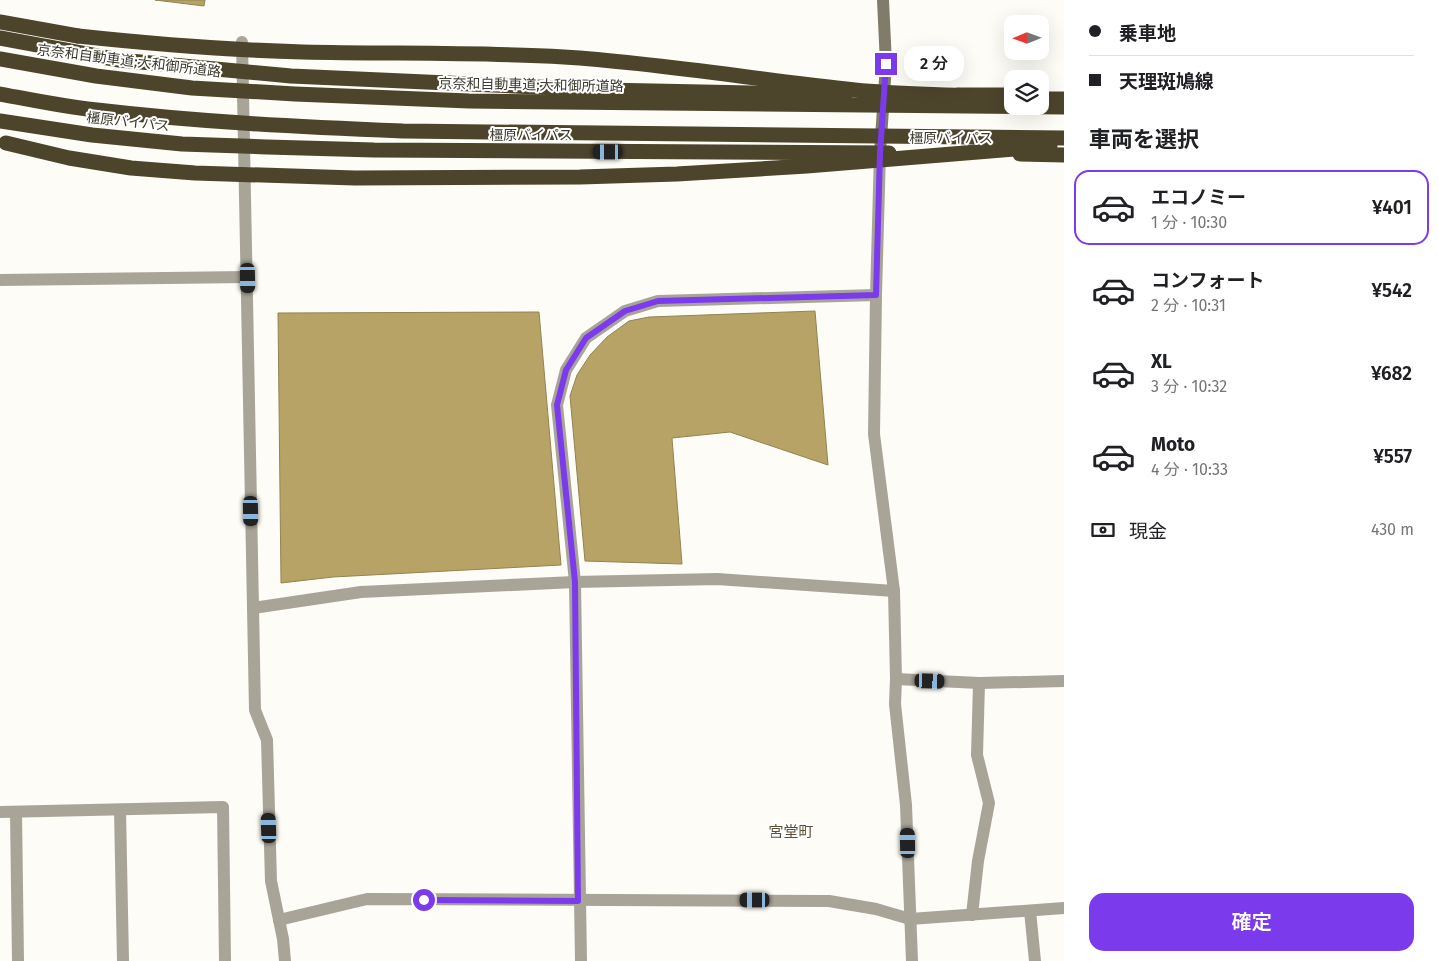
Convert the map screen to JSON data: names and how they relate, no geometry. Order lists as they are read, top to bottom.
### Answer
{
  "streets": {
    "highway": ["京奈和自動車道;大和御所道路", "橿原バイパス"]
  },
  "districts": ["宮堂町"],
  "north": "left",
  "page": {
    "banner": ["乗車地", "天理斑鳩線"],
    "bubble": "2 分",
    "heading": "車両を選択",
    "list": [
      {
        "name": "エコノミー",
        "note": "1 分 · 10:30",
        "value": "¥401"
      },
      {
        "name": "コンフォート",
        "note": "2 分 · 10:31",
        "value": "¥542"
      },
      {
        "name": "XL",
        "note": "3 分 · 10:32",
        "value": "¥682"
      },
      {
        "name": "Moto",
        "note": "4 分 · 10:33",
        "value": "¥557"
      }
    ],
    "pay": ["現金", "430 m"],
    "buttons": "確定"
  }
}
